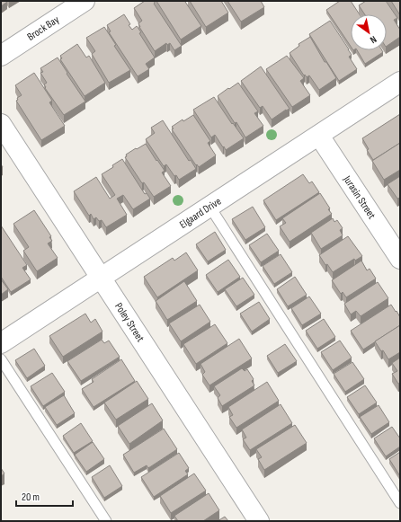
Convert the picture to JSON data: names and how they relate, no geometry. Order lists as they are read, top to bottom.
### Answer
{
  "streets": {
    "street": [
      "Brock Bay",
      "Jurasin Street",
      "Elgaard Drive",
      "Poley Street"
    ]
  },
  "crossings": [
    ["Jurasin Street", "Elgaard Drive"],
    ["Elgaard Drive", "Poley Street"]
  ],
  "scale_bar": "20 m",
  "north": "bottom right"
}
